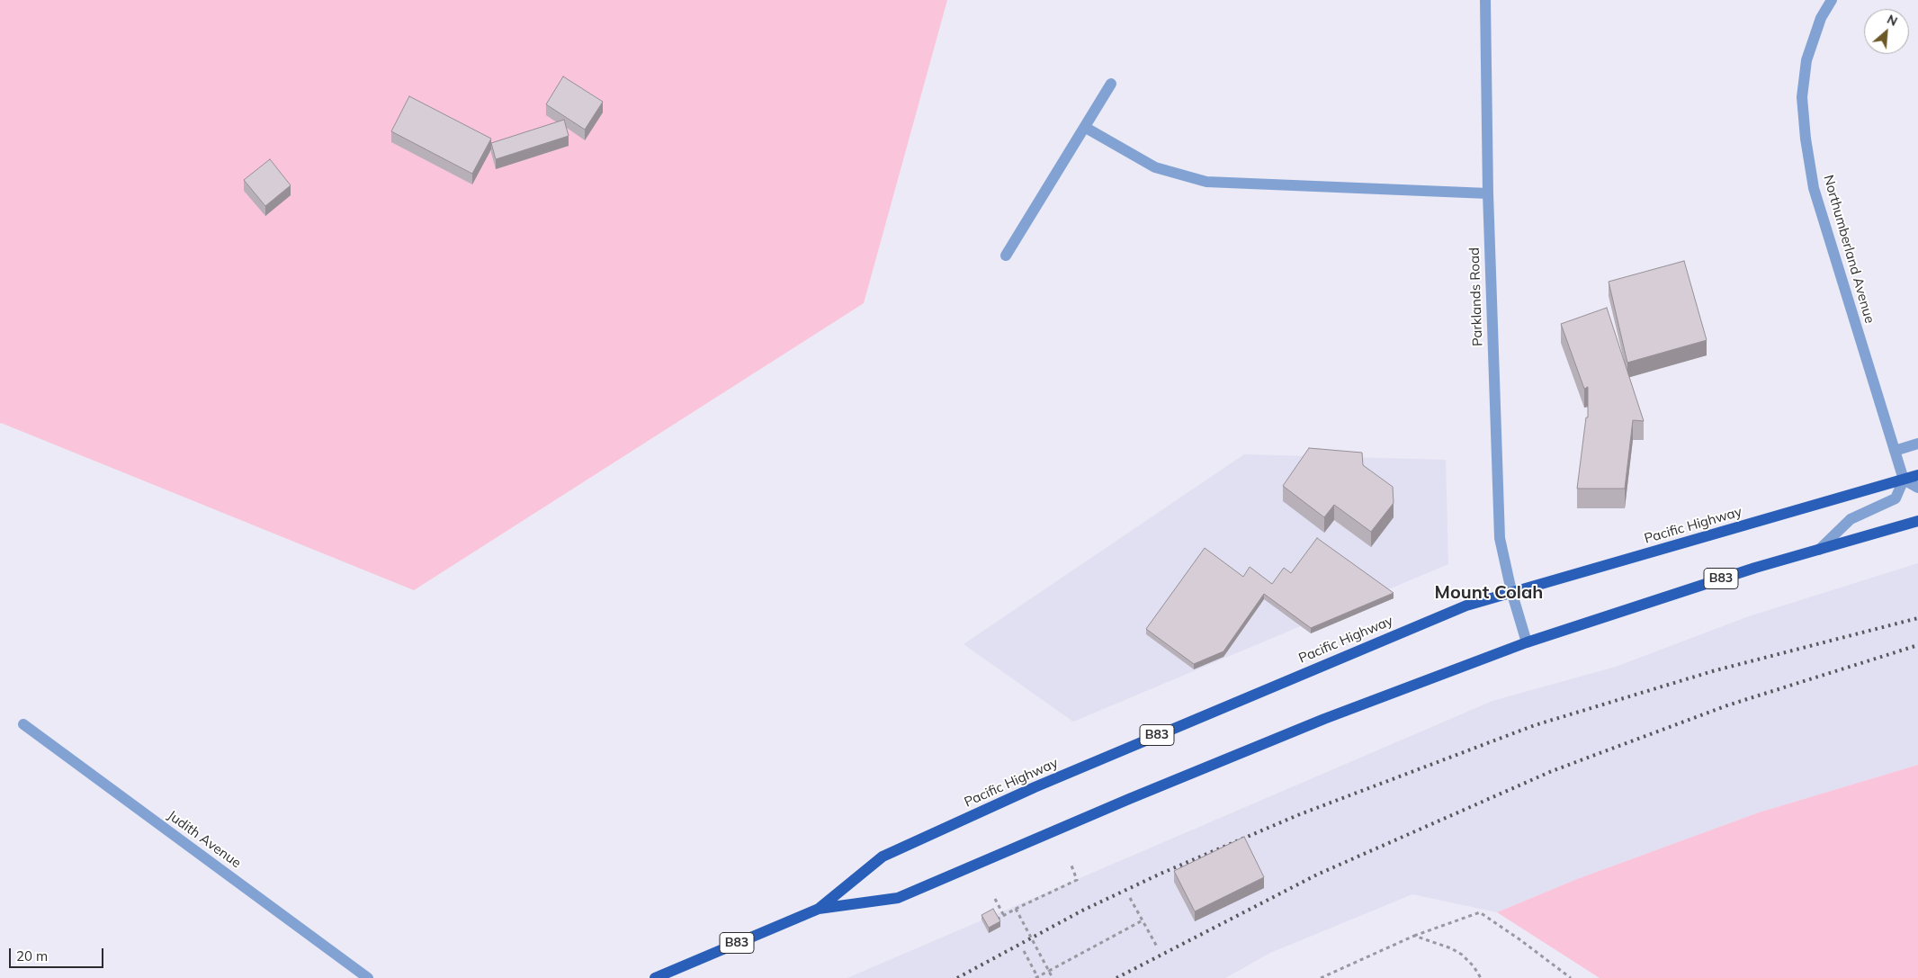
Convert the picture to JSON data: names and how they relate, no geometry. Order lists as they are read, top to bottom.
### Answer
{
  "streets": {
    "main road": ["Pacific Highway", "B83"],
    "street": ["Northumberland Avenue", "Parklands Road", "Judith Avenue"]
  },
  "crossings": [
    ["Northumberland Avenue", "Pacific Highway"],
    ["Parklands Road", "Pacific Highway"]
  ],
  "districts": ["Mount Colah"],
  "scale_bar": "20 m",
  "north": "top right"
}
